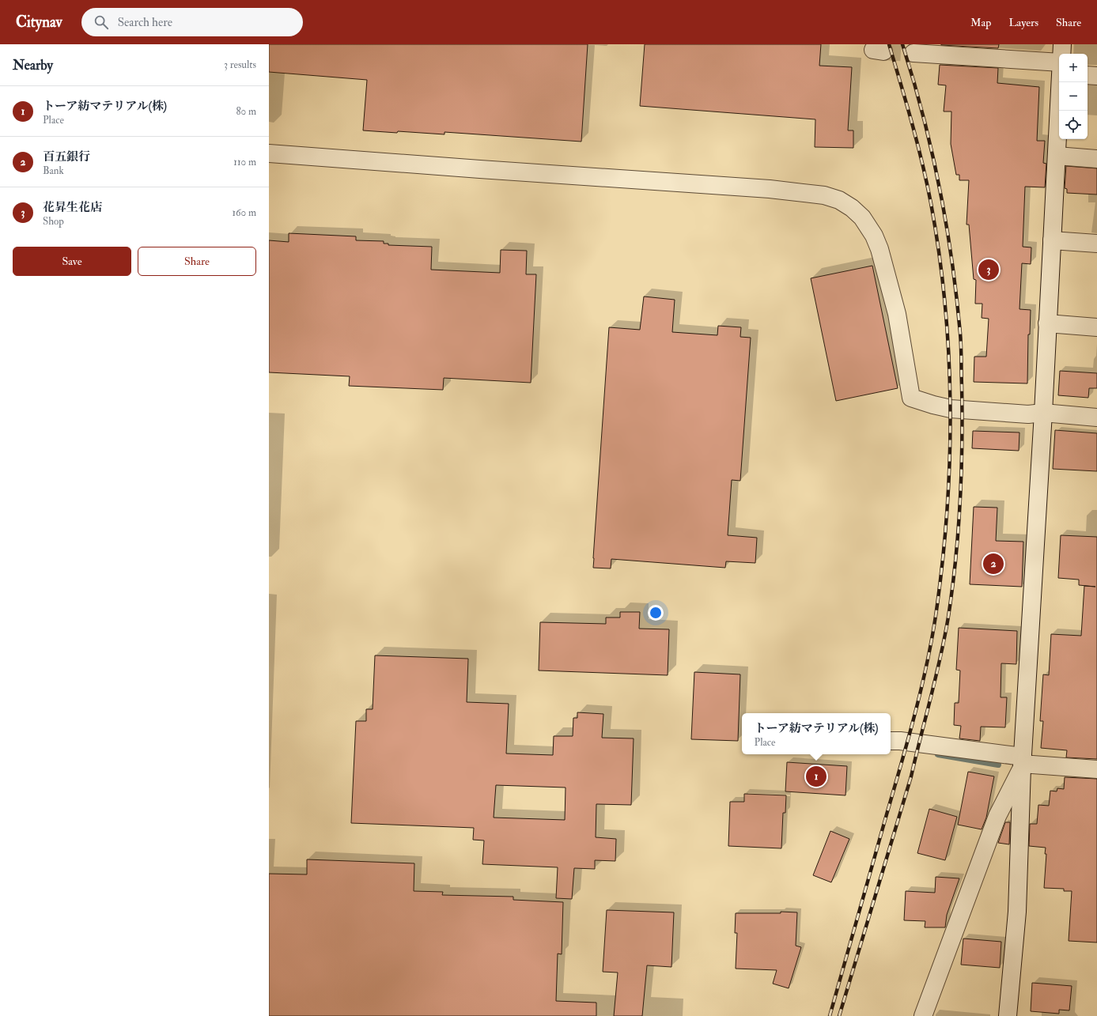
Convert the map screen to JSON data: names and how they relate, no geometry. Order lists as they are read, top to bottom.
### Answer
{
  "page": {
    "header": "Citynav",
    "search": "Search here",
    "nav": ["Map", "Layers", "Share"],
    "heading": ["Nearby", "3 results"],
    "map_buttons": ["+", "−"],
    "list": [
      {
        "mark": "1",
        "name": "トーア紡マテリアル(株)",
        "note": "Place",
        "value": "80 m"
      },
      {
        "mark": "2",
        "name": "百五銀行",
        "note": "Bank",
        "value": "110 m"
      },
      {
        "mark": "3",
        "name": "花昇生花店",
        "note": "Shop",
        "value": "160 m"
      }
    ],
    "buttons": ["Save", "Share"],
    "pins": ["3", "2", "1"],
    "popup": ["トーア紡マテリアル(株)", "Place"]
  }
}
